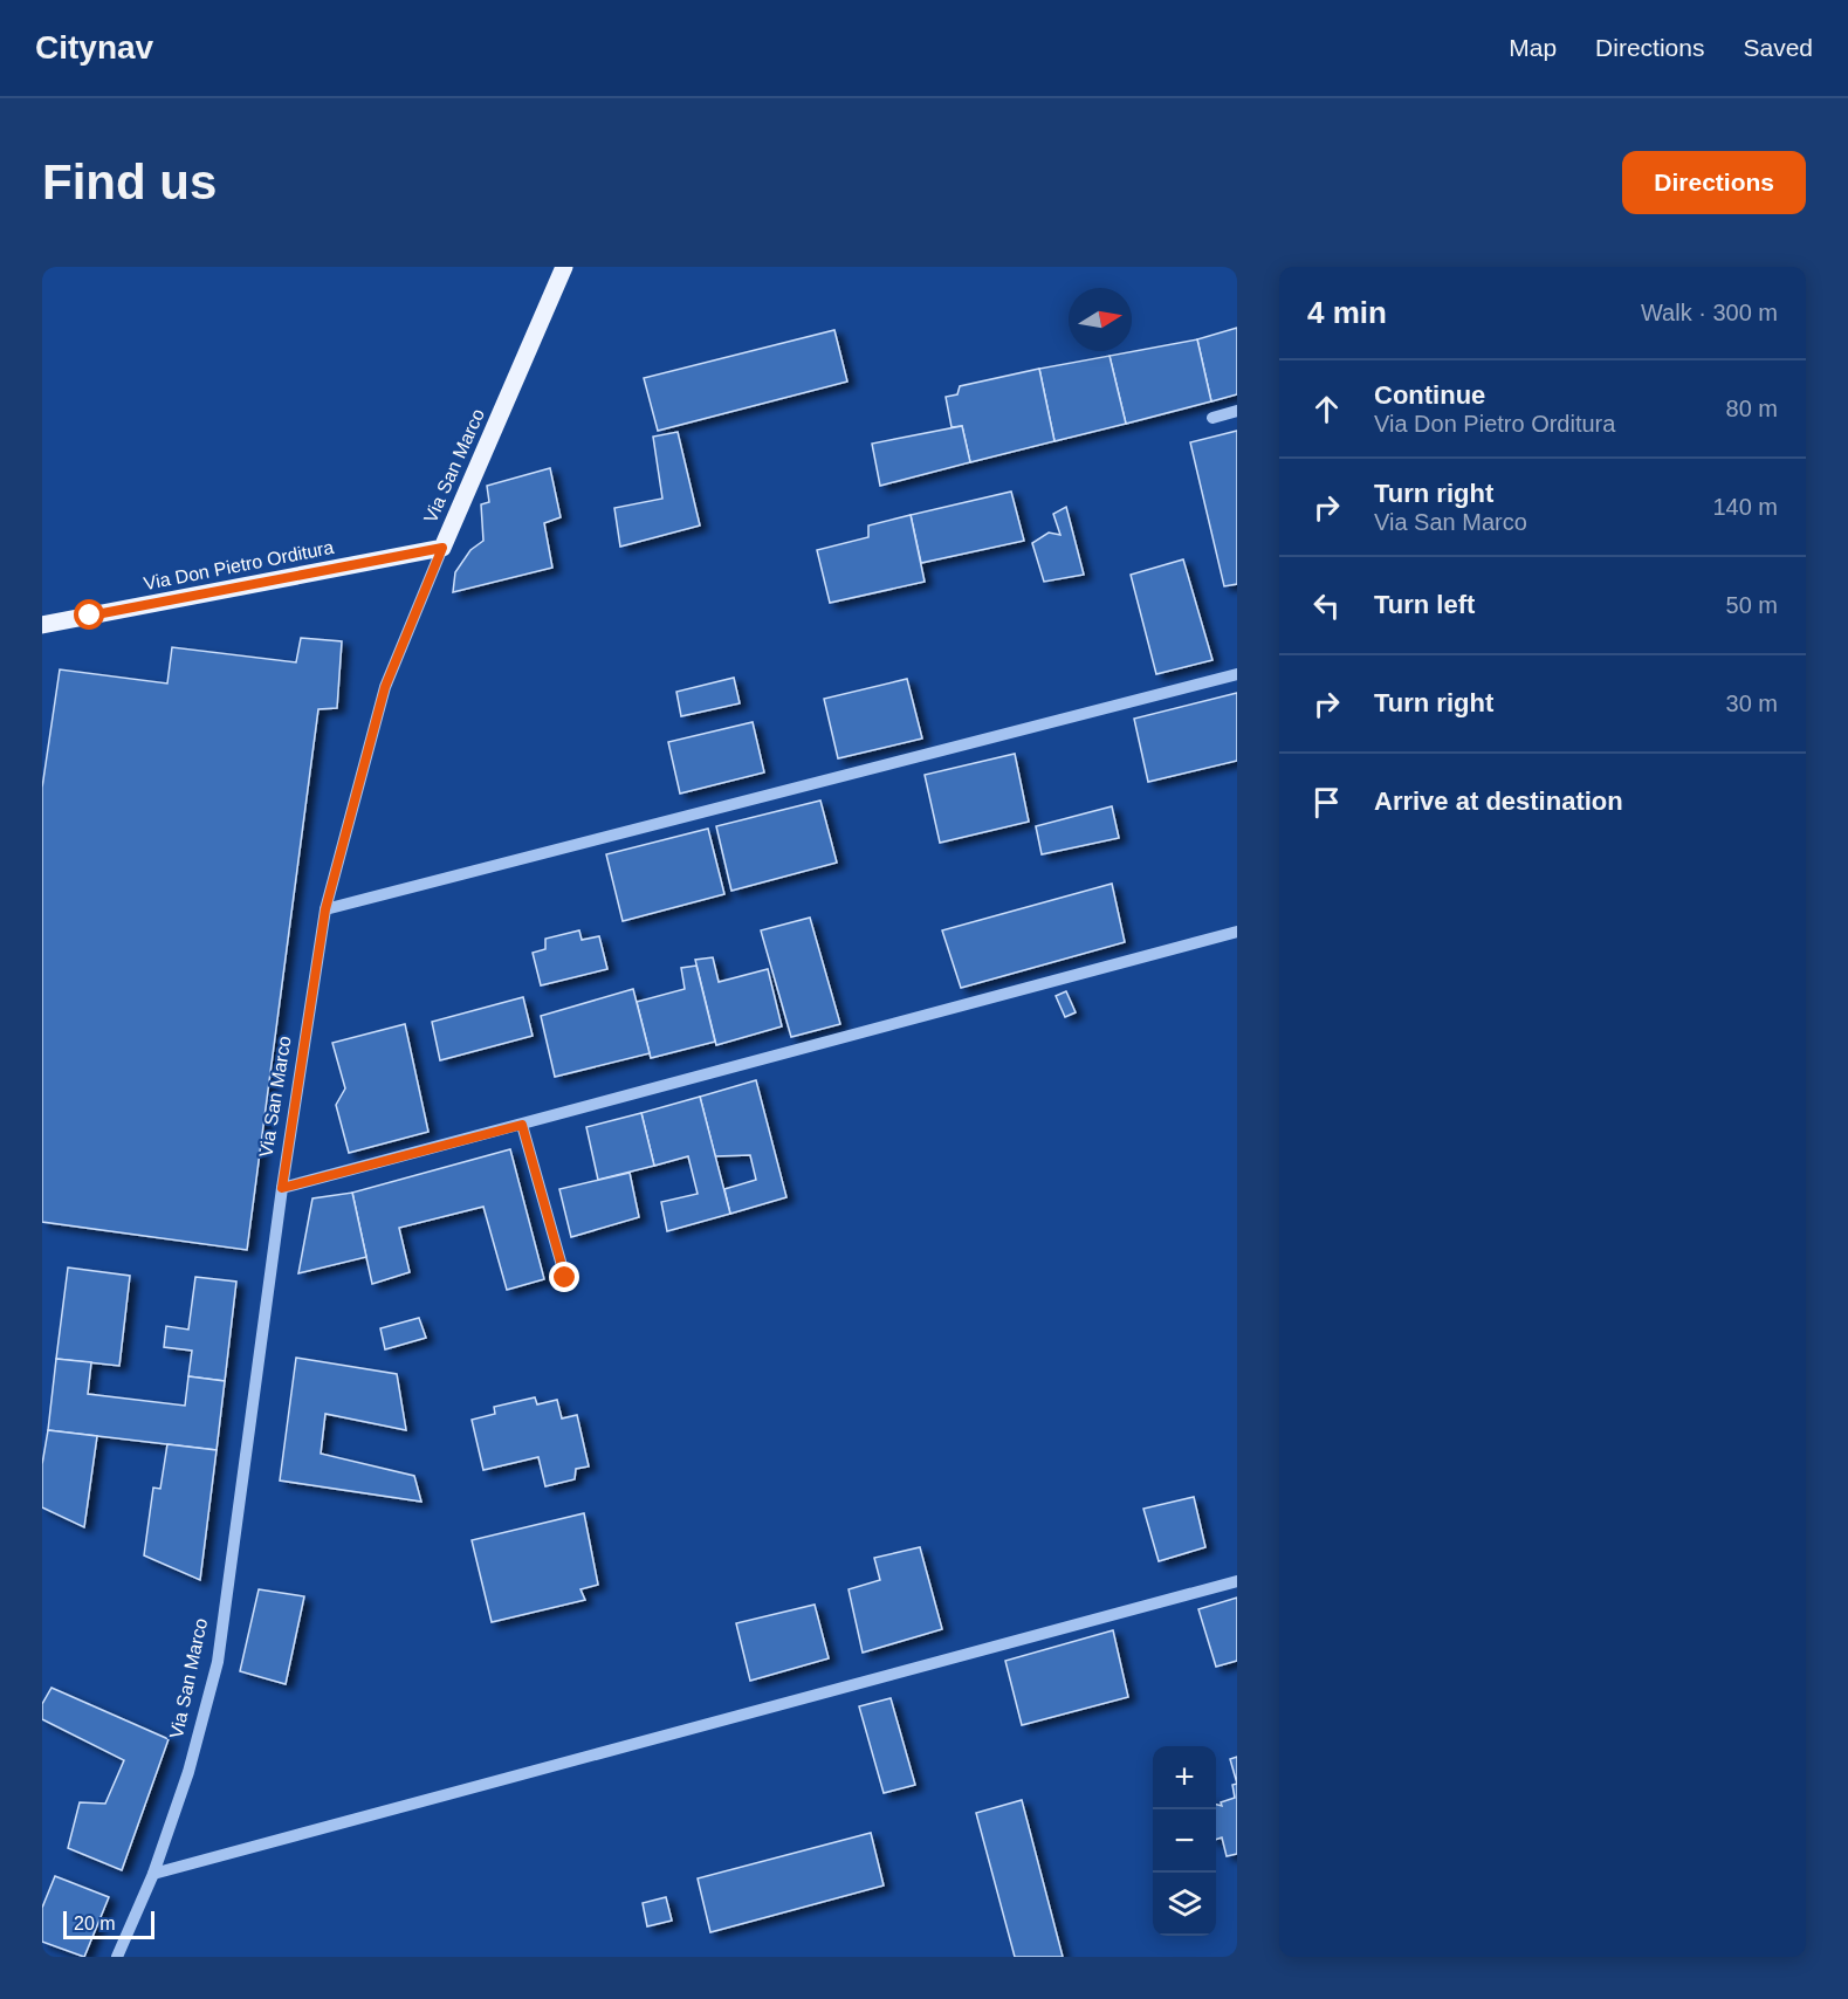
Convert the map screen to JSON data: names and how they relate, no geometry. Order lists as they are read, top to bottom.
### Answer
{
  "streets": {
    "main road": ["Via San Marco", "Via Don Pietro Orditura"]
  },
  "crossings": [
    ["Via San Marco", "Via Don Pietro Orditura"]
  ],
  "scale_bar": "20 m",
  "north": "right",
  "page": {
    "header": "Citynav",
    "nav": ["Map", "Directions", "Saved"],
    "buttons": "Directions",
    "title": "Find us",
    "heading": ["4 min", "Walk · 300 m"],
    "list": [
      ["Continue", "Via Don Pietro Orditura", "80 m"],
      ["Turn right", "Via San Marco", "140 m"],
      ["Turn left", "50 m"],
      ["Turn right", "30 m"],
      "Arrive at destination"
    ],
    "map_buttons": ["+", "−"],
    "scale": "20 m"
  }
}
